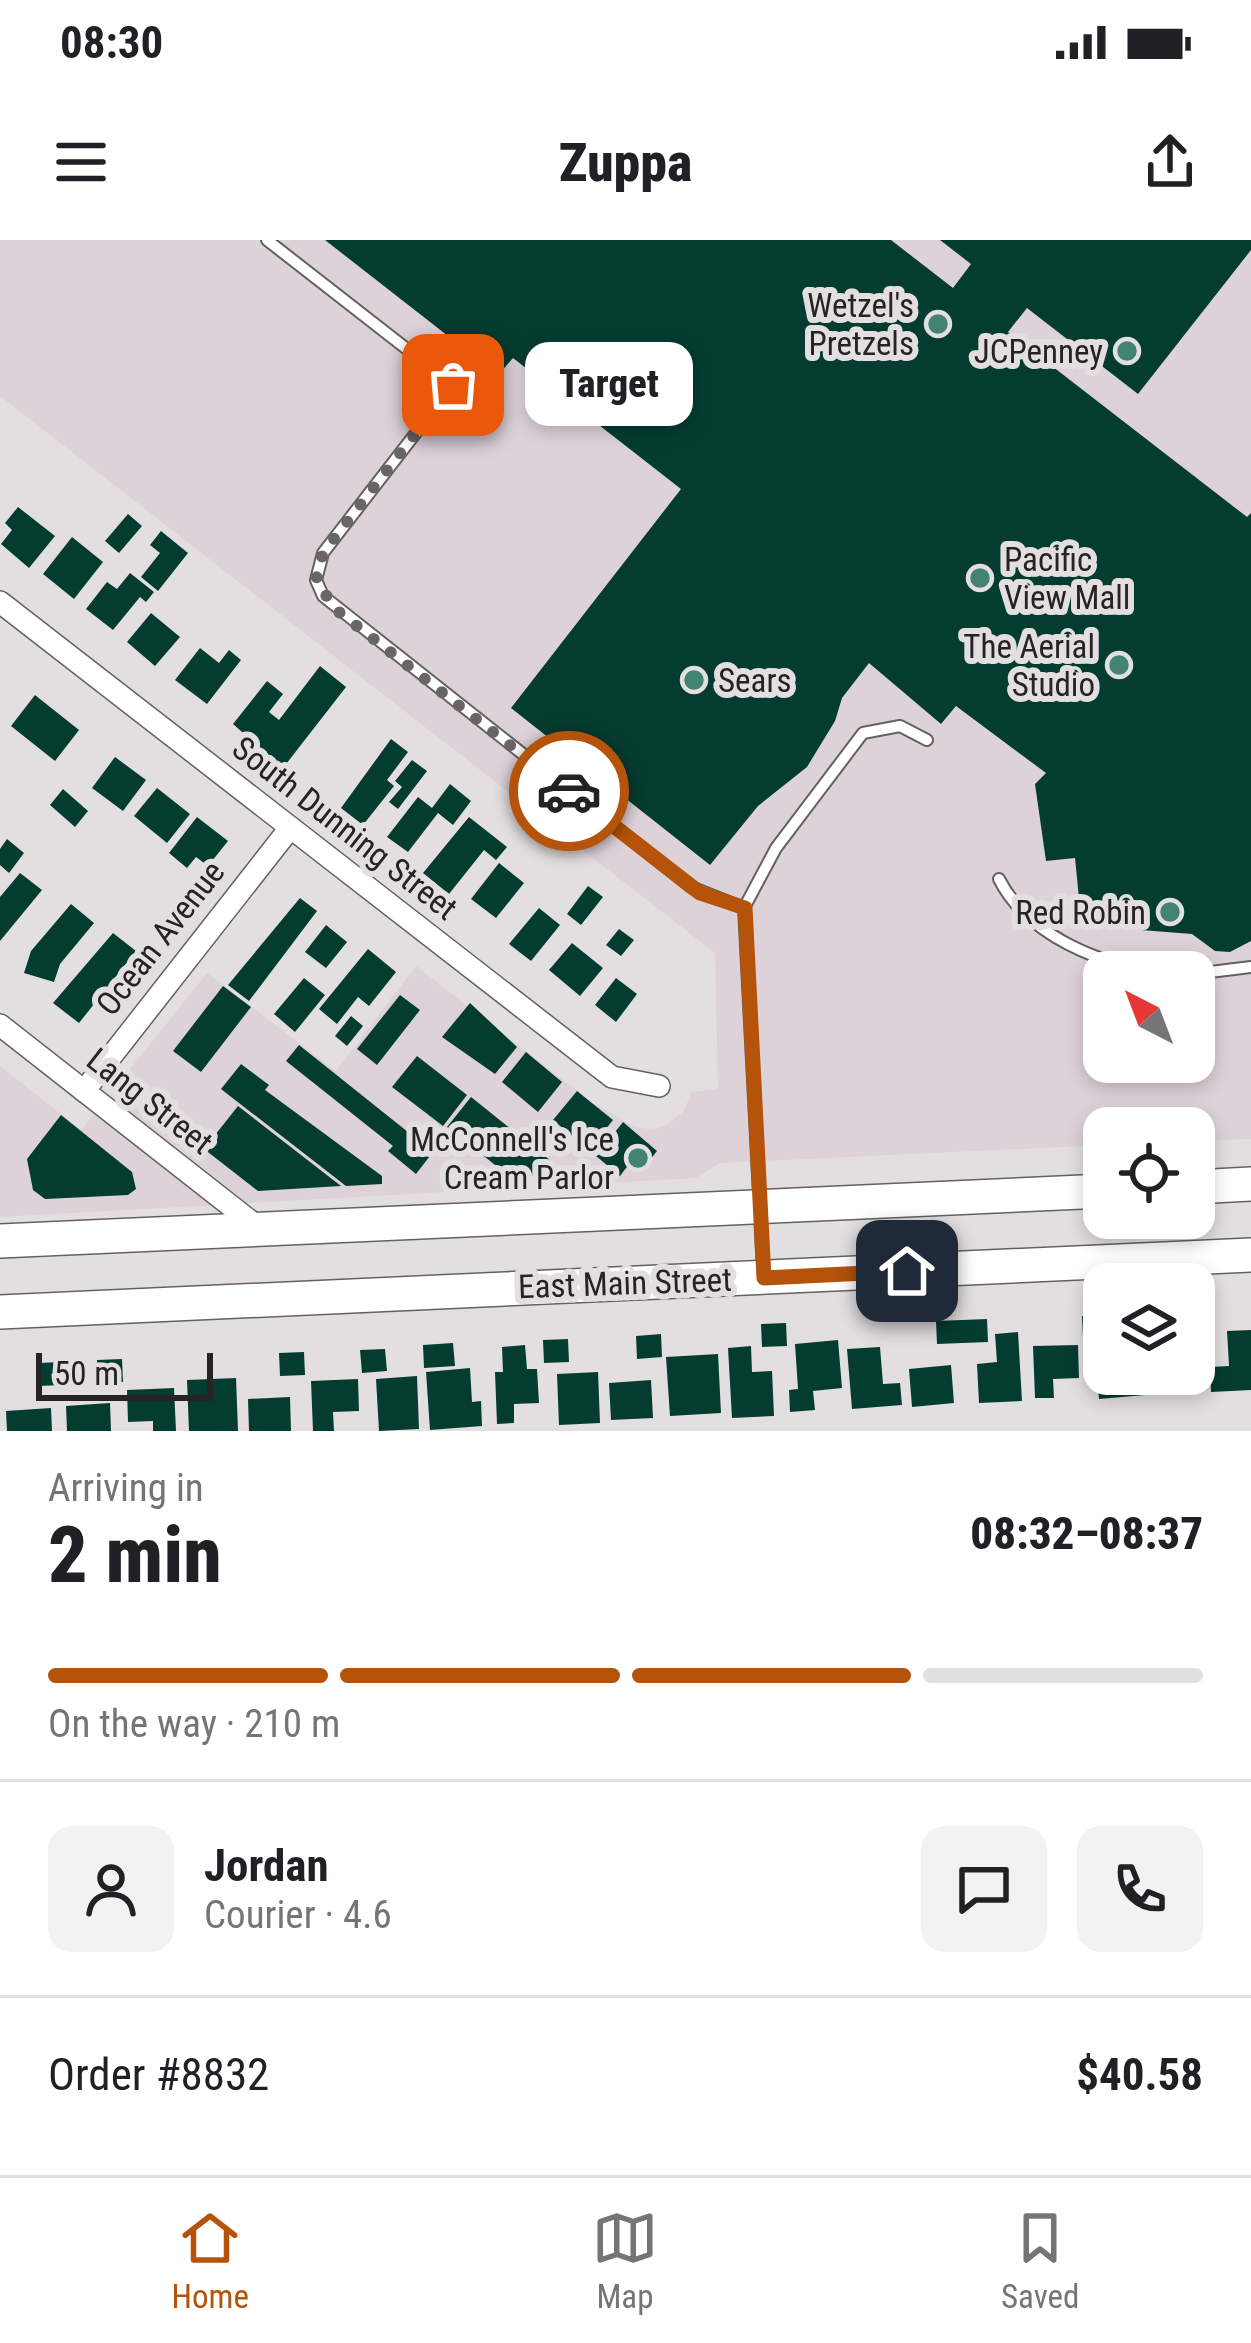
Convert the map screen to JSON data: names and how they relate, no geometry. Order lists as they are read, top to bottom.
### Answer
{
  "streets": {
    "main road": ["East Main Street"],
    "street": ["South Dunning Street", "Ocean Avenue", "Lang Street"]
  },
  "crossings": [
    ["South Dunning Street", "Ocean Avenue"],
    ["Ocean Avenue", "Lang Street"]
  ],
  "places": [
    "Wetzel's Pretzels",
    "JCPenney",
    "Target",
    "Pacific View Mall",
    "The Aerial Studio",
    "Sears",
    "Red Robin",
    "McConnell's Ice Cream Parlor"
  ],
  "scale_bar": "50 m",
  "north": "top left",
  "page": {
    "status": "08:30",
    "header": "Zuppa",
    "bubble": "Target",
    "scale": "50 m",
    "heading": ["2 min", "Arriving in", "08:32–08:37"],
    "panel": [
      "Jordan",
      "Courier · 4.6",
      "Order #8832",
      "$40.58"
    ],
    "bar": "On the way · 210 m",
    "tabs": ["Home", "Map", "Saved"]
  }
}
